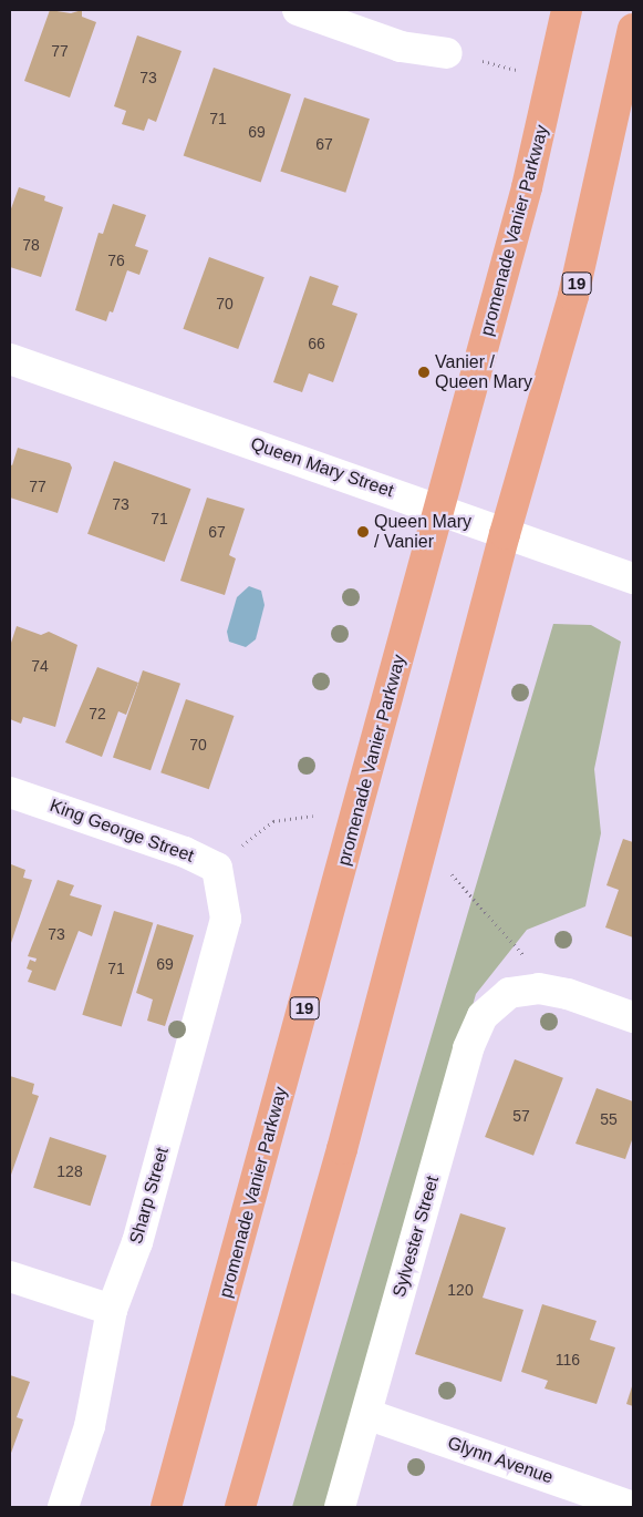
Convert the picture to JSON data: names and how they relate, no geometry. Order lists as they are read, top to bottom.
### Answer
{
  "streets": {
    "main road": ["promenade Vanier Parkway", "19"],
    "street": [
      "Queen Mary Street",
      "King George Street",
      "Sharp Street",
      "Sylvester Street",
      "Glynn Avenue"
    ]
  },
  "crossings": [
    ["promenade Vanier Parkway", "Queen Mary Street"],
    ["19", "Queen Mary Street"],
    ["King George Street", "Sharp Street"],
    ["Sylvester Street", "Glynn Avenue"]
  ],
  "places": ["Vanier / Queen Mary", "Queen Mary / Vanier"],
  "house_numbers": [
    "77",
    "73",
    "71",
    "69",
    "67",
    "78",
    "76",
    "70",
    "66",
    "77",
    "73",
    "71",
    "67",
    "74",
    "72",
    "70",
    "73",
    "69",
    "71",
    "57",
    "55",
    "128",
    "120",
    "116"
  ]
}
